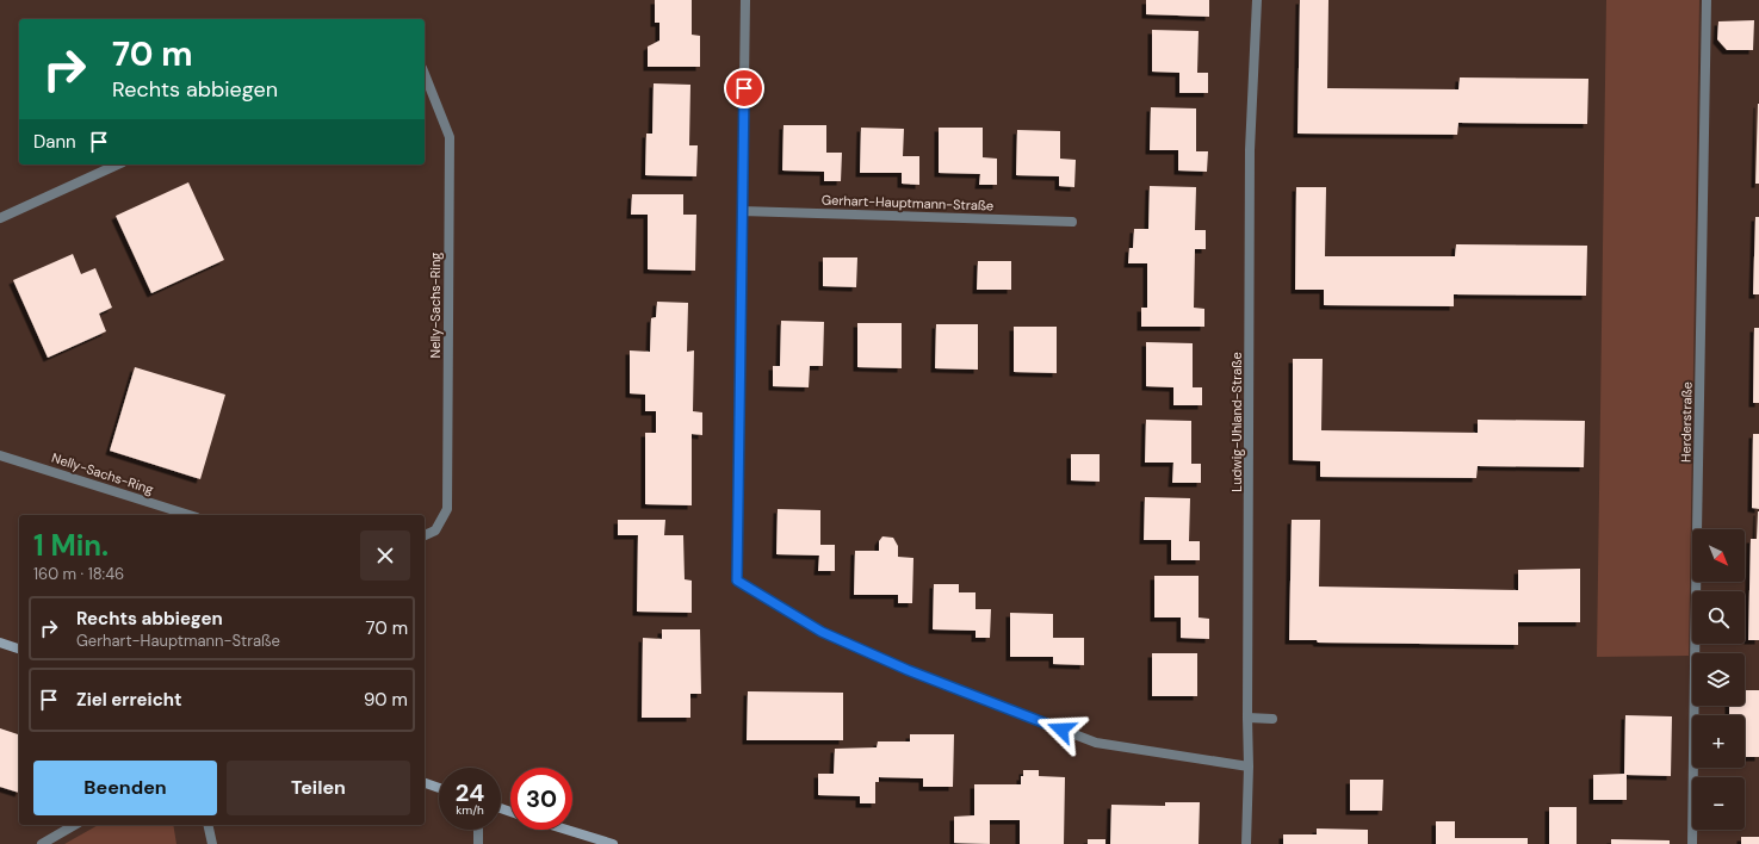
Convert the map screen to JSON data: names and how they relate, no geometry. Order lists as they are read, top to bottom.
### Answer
{
  "streets": {
    "street": [
      "Gerhart-Hauptmann-Straße",
      "Nelly-Sachs-Ring",
      "Ludwig-Uhland-Straße",
      "Herderstraße"
    ]
  },
  "north": "bottom right",
  "page": {
    "turn": ["70 m", "Rechts abbiegen"],
    "then": "Dann",
    "heading": ["1 Min.", "160 m · 18:46"],
    "map_buttons": ["+", "−"],
    "list": [
      {
        "name": "Rechts abbiegen",
        "note": "Gerhart-Hauptmann-Straße",
        "value": "70 m"
      },
      {
        "name": "Ziel erreicht",
        "value": "90 m"
      }
    ],
    "buttons": ["Beenden", "Teilen"],
    "speed": "24 km/h",
    "limit": "30"
  }
}
